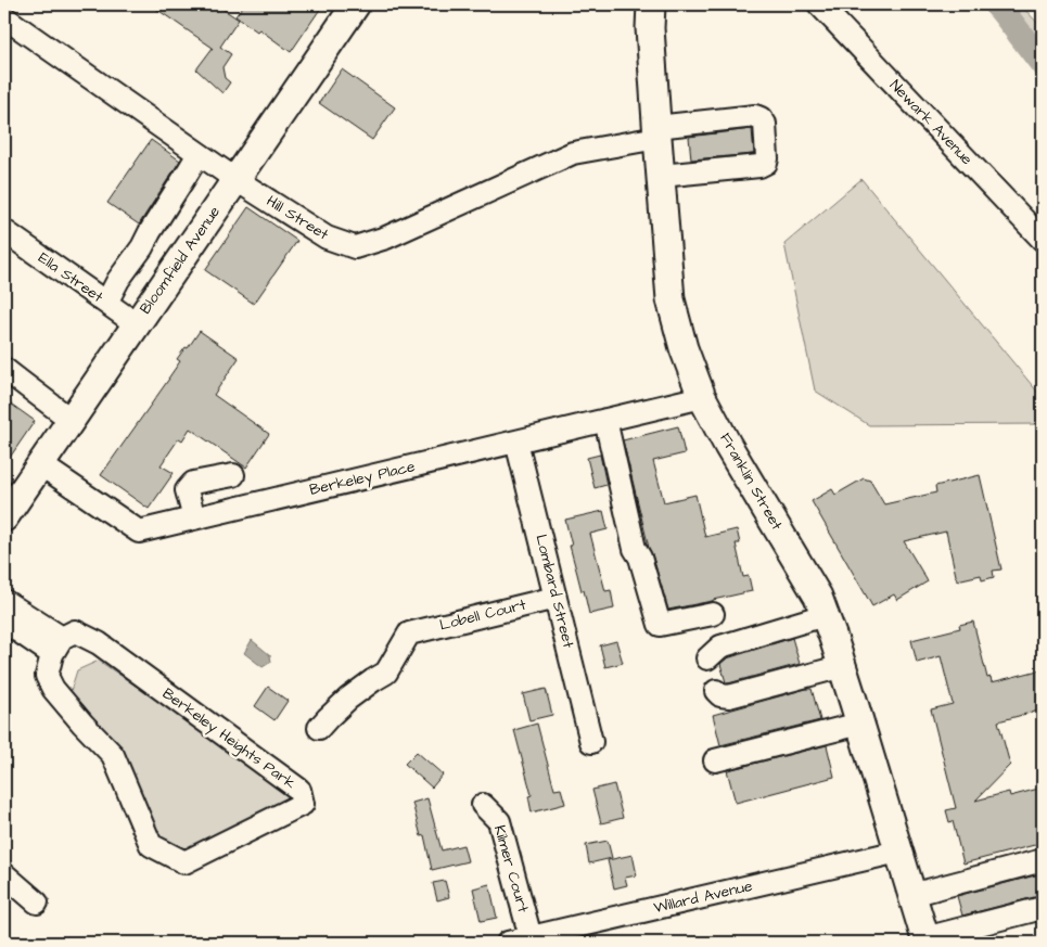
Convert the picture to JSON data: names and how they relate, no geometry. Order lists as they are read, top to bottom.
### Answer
{
  "streets": {
    "main road": ["Bloomfield Avenue", "Franklin Street"],
    "street": [
      "Newark Avenue",
      "Hill Street",
      "Ella Street",
      "Berkeley Place",
      "Lombard Street",
      "Lobell Court",
      "Berkeley Heights Park",
      "Kilmer Court",
      "Willard Avenue"
    ]
  },
  "crossings": [
    ["Hill Street", "Bloomfield Avenue"],
    ["Hill Street", "Franklin Street"],
    ["Bloomfield Avenue", "Ella Street"],
    ["Bloomfield Avenue", "Berkeley Place"],
    ["Berkeley Place", "Franklin Street"],
    ["Berkeley Place", "Lombard Street"],
    ["Franklin Street", "Willard Avenue"],
    ["Lombard Street", "Lobell Court"],
    ["Kilmer Court", "Willard Avenue"]
  ]
}
